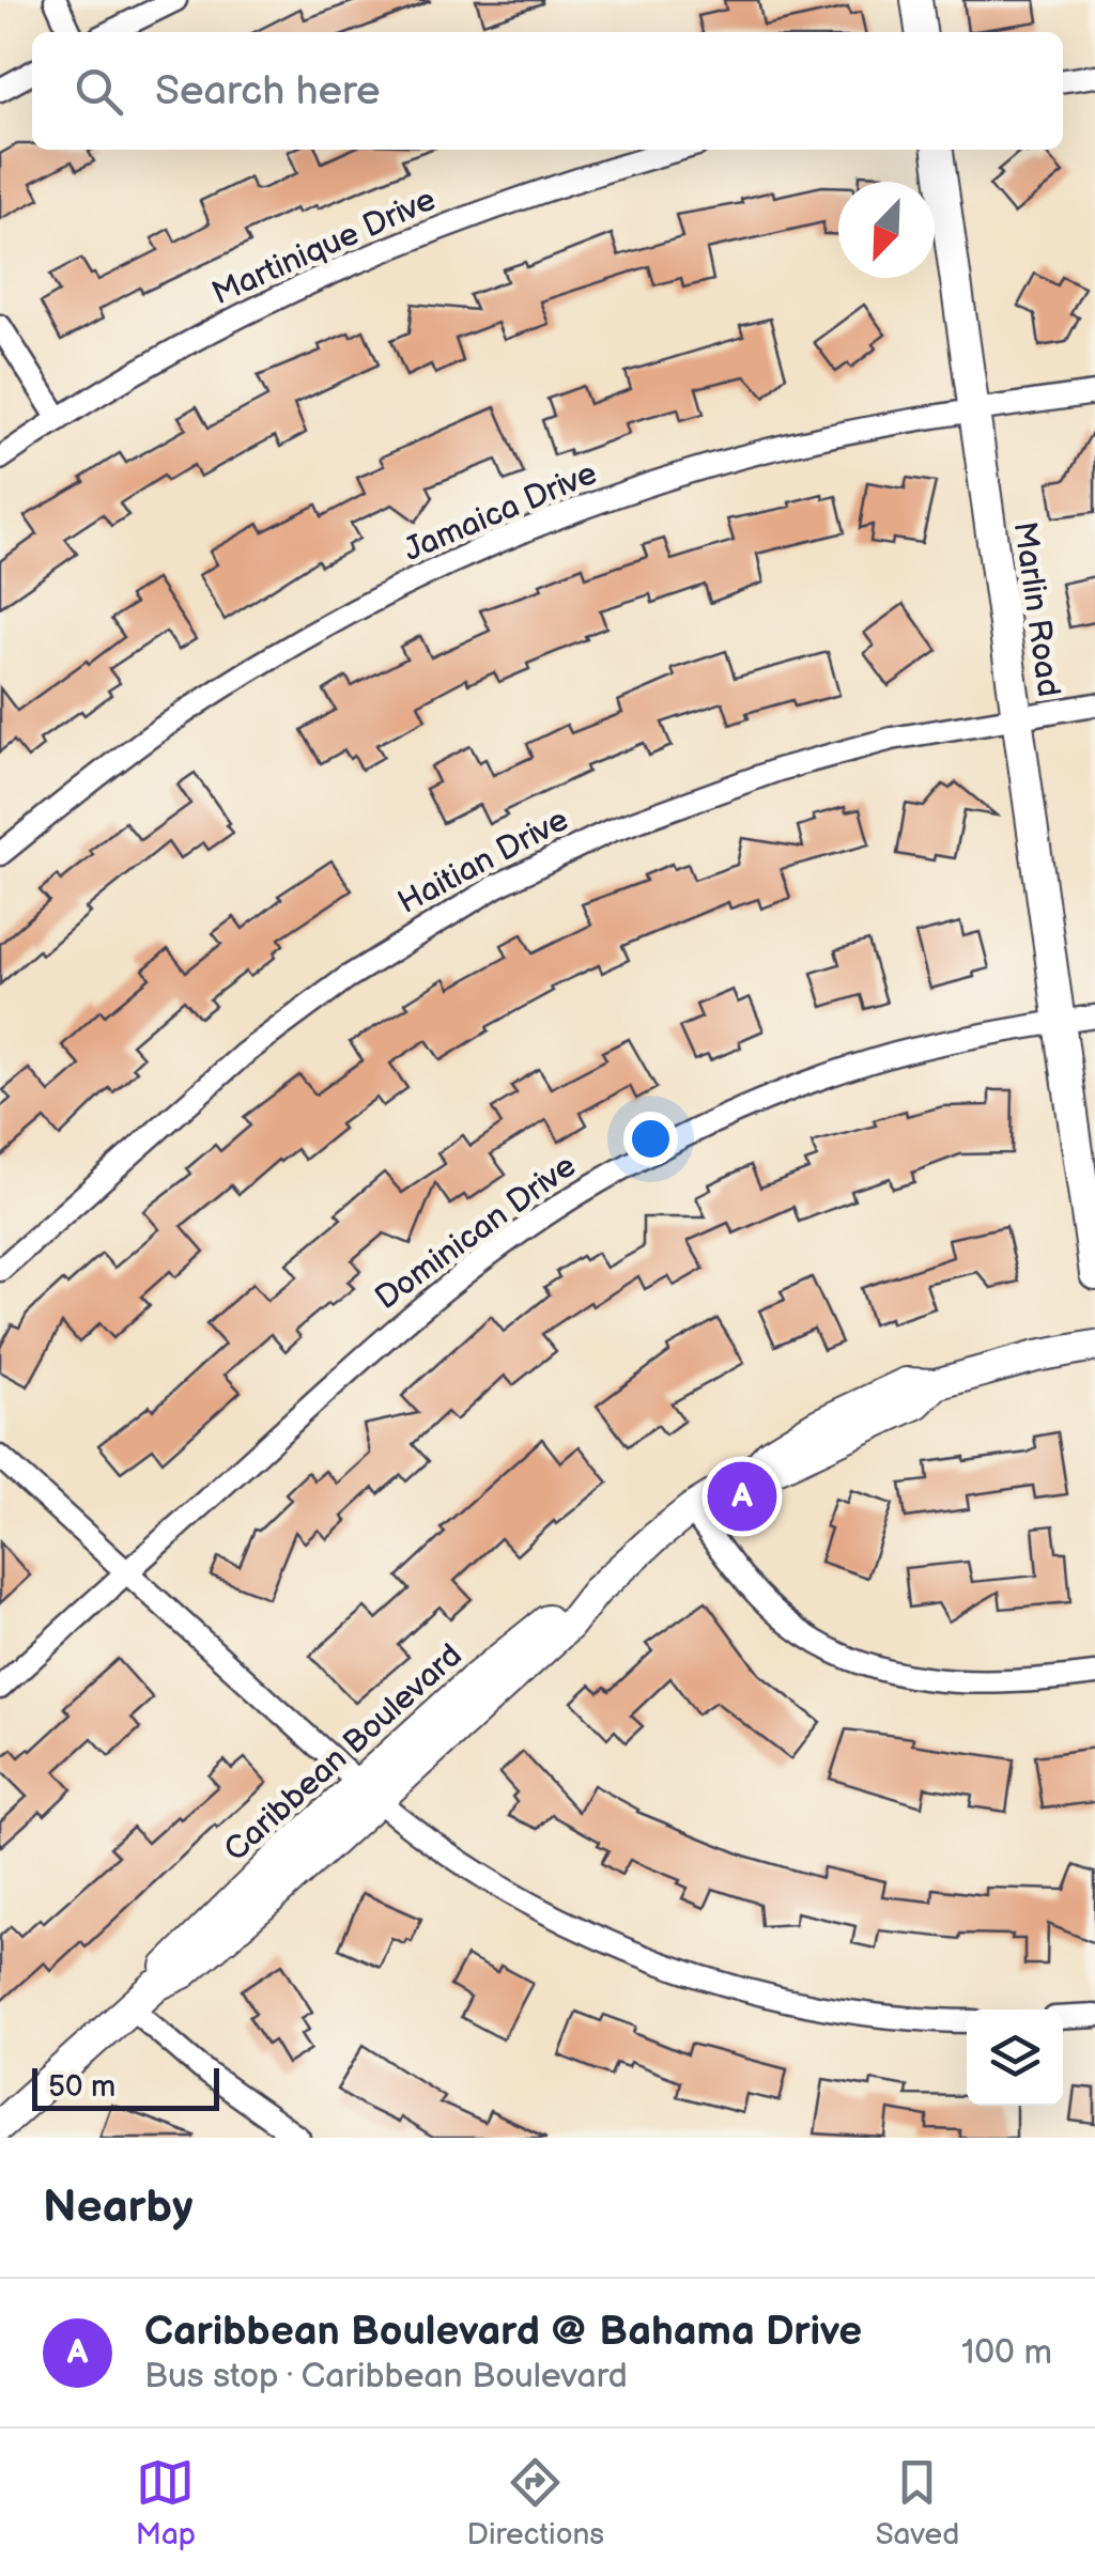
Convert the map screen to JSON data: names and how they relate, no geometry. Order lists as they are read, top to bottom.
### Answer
{
  "streets": {
    "street": [
      "Martinique Drive",
      "Jamaica Drive",
      "Marlin Road",
      "Haitian Drive",
      "Dominican Drive",
      "Caribbean Boulevard"
    ]
  },
  "crossings": [
    ["Jamaica Drive", "Marlin Road"],
    ["Marlin Road", "Haitian Drive"],
    ["Marlin Road", "Dominican Drive"]
  ],
  "scale_bar": "50 m",
  "north": "bottom left",
  "page": {
    "search": "Search here",
    "pins": "A",
    "scale": "50 m",
    "heading": "Nearby",
    "list": [
      {
        "mark": "A",
        "name": "Caribbean Boulevard @ Bahama Drive",
        "note": "Bus stop · Caribbean Boulevard",
        "value": "100 m"
      }
    ],
    "nav": ["Map", "Directions", "Saved"]
  }
}
